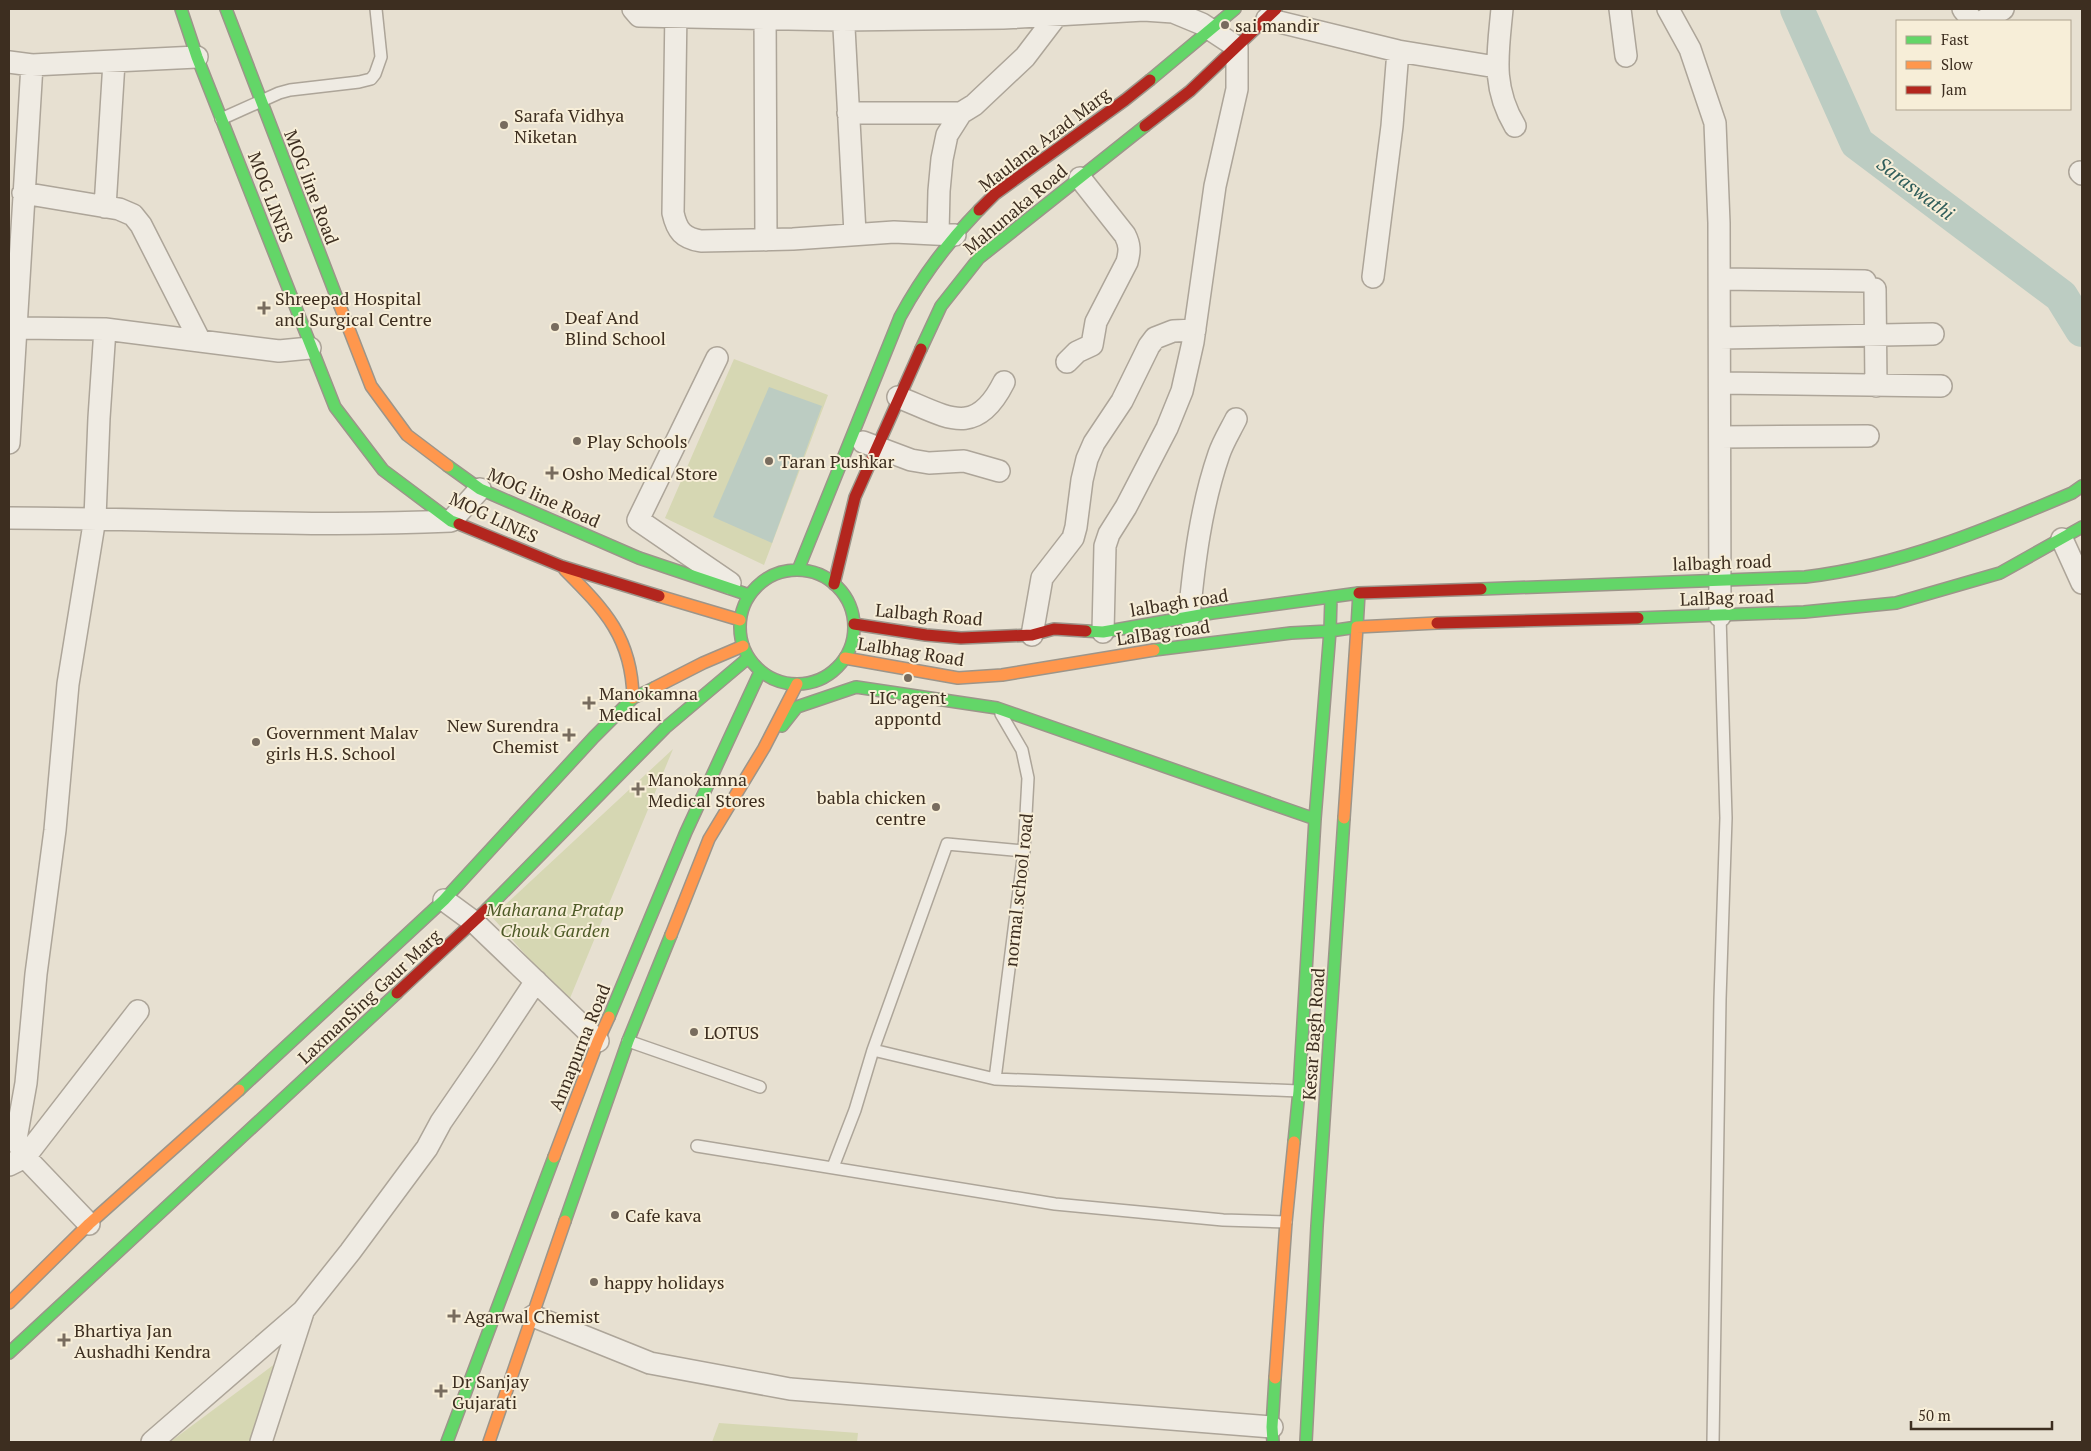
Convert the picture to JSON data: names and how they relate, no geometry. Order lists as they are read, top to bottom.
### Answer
{
  "streets": {
    "main road": [
      "Maulana Azad Marg",
      "MOG line Road",
      "MOG LINES",
      "Mahunaka Road",
      "lalbagh road",
      "LalBag road",
      "Lalbagh Road",
      "Lalbhag Road",
      "LaxmanSing Gaur Marg",
      "Kesar Bagh Road",
      "Annapurna Road"
    ],
    "lane": ["normal school road"]
  },
  "crossings": [
    ["Maulana Azad Marg", "MOG line Road"],
    ["Maulana Azad Marg", "MOG LINES"],
    ["Maulana Azad Marg", "Mahunaka Road"],
    ["Maulana Azad Marg", "Lalbagh Road"],
    ["Maulana Azad Marg", "Lalbhag Road"],
    ["Maulana Azad Marg", "LaxmanSing Gaur Marg"],
    ["Maulana Azad Marg", "Annapurna Road"],
    ["MOG line Road", "MOG LINES"],
    ["MOG line Road", "Mahunaka Road"],
    ["MOG line Road", "Lalbagh Road"],
    ["MOG line Road", "Lalbhag Road"],
    ["MOG line Road", "LaxmanSing Gaur Marg"],
    ["MOG line Road", "Annapurna Road"],
    ["MOG LINES", "Mahunaka Road"],
    ["MOG LINES", "Lalbagh Road"],
    ["MOG LINES", "Lalbhag Road"],
    ["MOG LINES", "LaxmanSing Gaur Marg"],
    ["MOG LINES", "Annapurna Road"],
    ["Mahunaka Road", "Lalbagh Road"],
    ["Mahunaka Road", "Lalbhag Road"],
    ["Mahunaka Road", "LaxmanSing Gaur Marg"],
    ["Mahunaka Road", "Annapurna Road"],
    ["lalbagh road", "Lalbagh Road"],
    ["lalbagh road", "Kesar Bagh Road"],
    ["LalBag road", "Lalbhag Road"],
    ["LalBag road", "Kesar Bagh Road"],
    ["Lalbagh Road", "Lalbhag Road"],
    ["Lalbagh Road", "LaxmanSing Gaur Marg"],
    ["Lalbagh Road", "Annapurna Road"],
    ["Lalbhag Road", "LaxmanSing Gaur Marg"],
    ["Lalbhag Road", "Annapurna Road"],
    ["LaxmanSing Gaur Marg", "Annapurna Road"]
  ],
  "water": ["Saraswathi"],
  "parks": ["Maharana Pratap Chouk Garden"],
  "places": {
    "other": [
      "sai mandir",
      "Sarafa Vidhya Niketan",
      "Deaf And Blind School",
      "Play Schools",
      "Taran Pushkar",
      "LIC agent appontd",
      "Government Malav girls H.S. School",
      "babla chicken centre",
      "LOTUS",
      "Cafe kava",
      "happy holidays"
    ],
    "health": [
      "Shreepad Hospital and Surgical Centre",
      "Osho Medical Store",
      "Manokamna Medical",
      "New Surendra Chemist",
      "Manokamna Medical Stores",
      "Agarwal Chemist",
      "Bhartiya Jan Aushadhi Kendra",
      "Dr Sanjay Gujarati"
    ]
  },
  "legend": ["Fast", "Slow", "Jam"],
  "scale_bar": "50 m"
}
